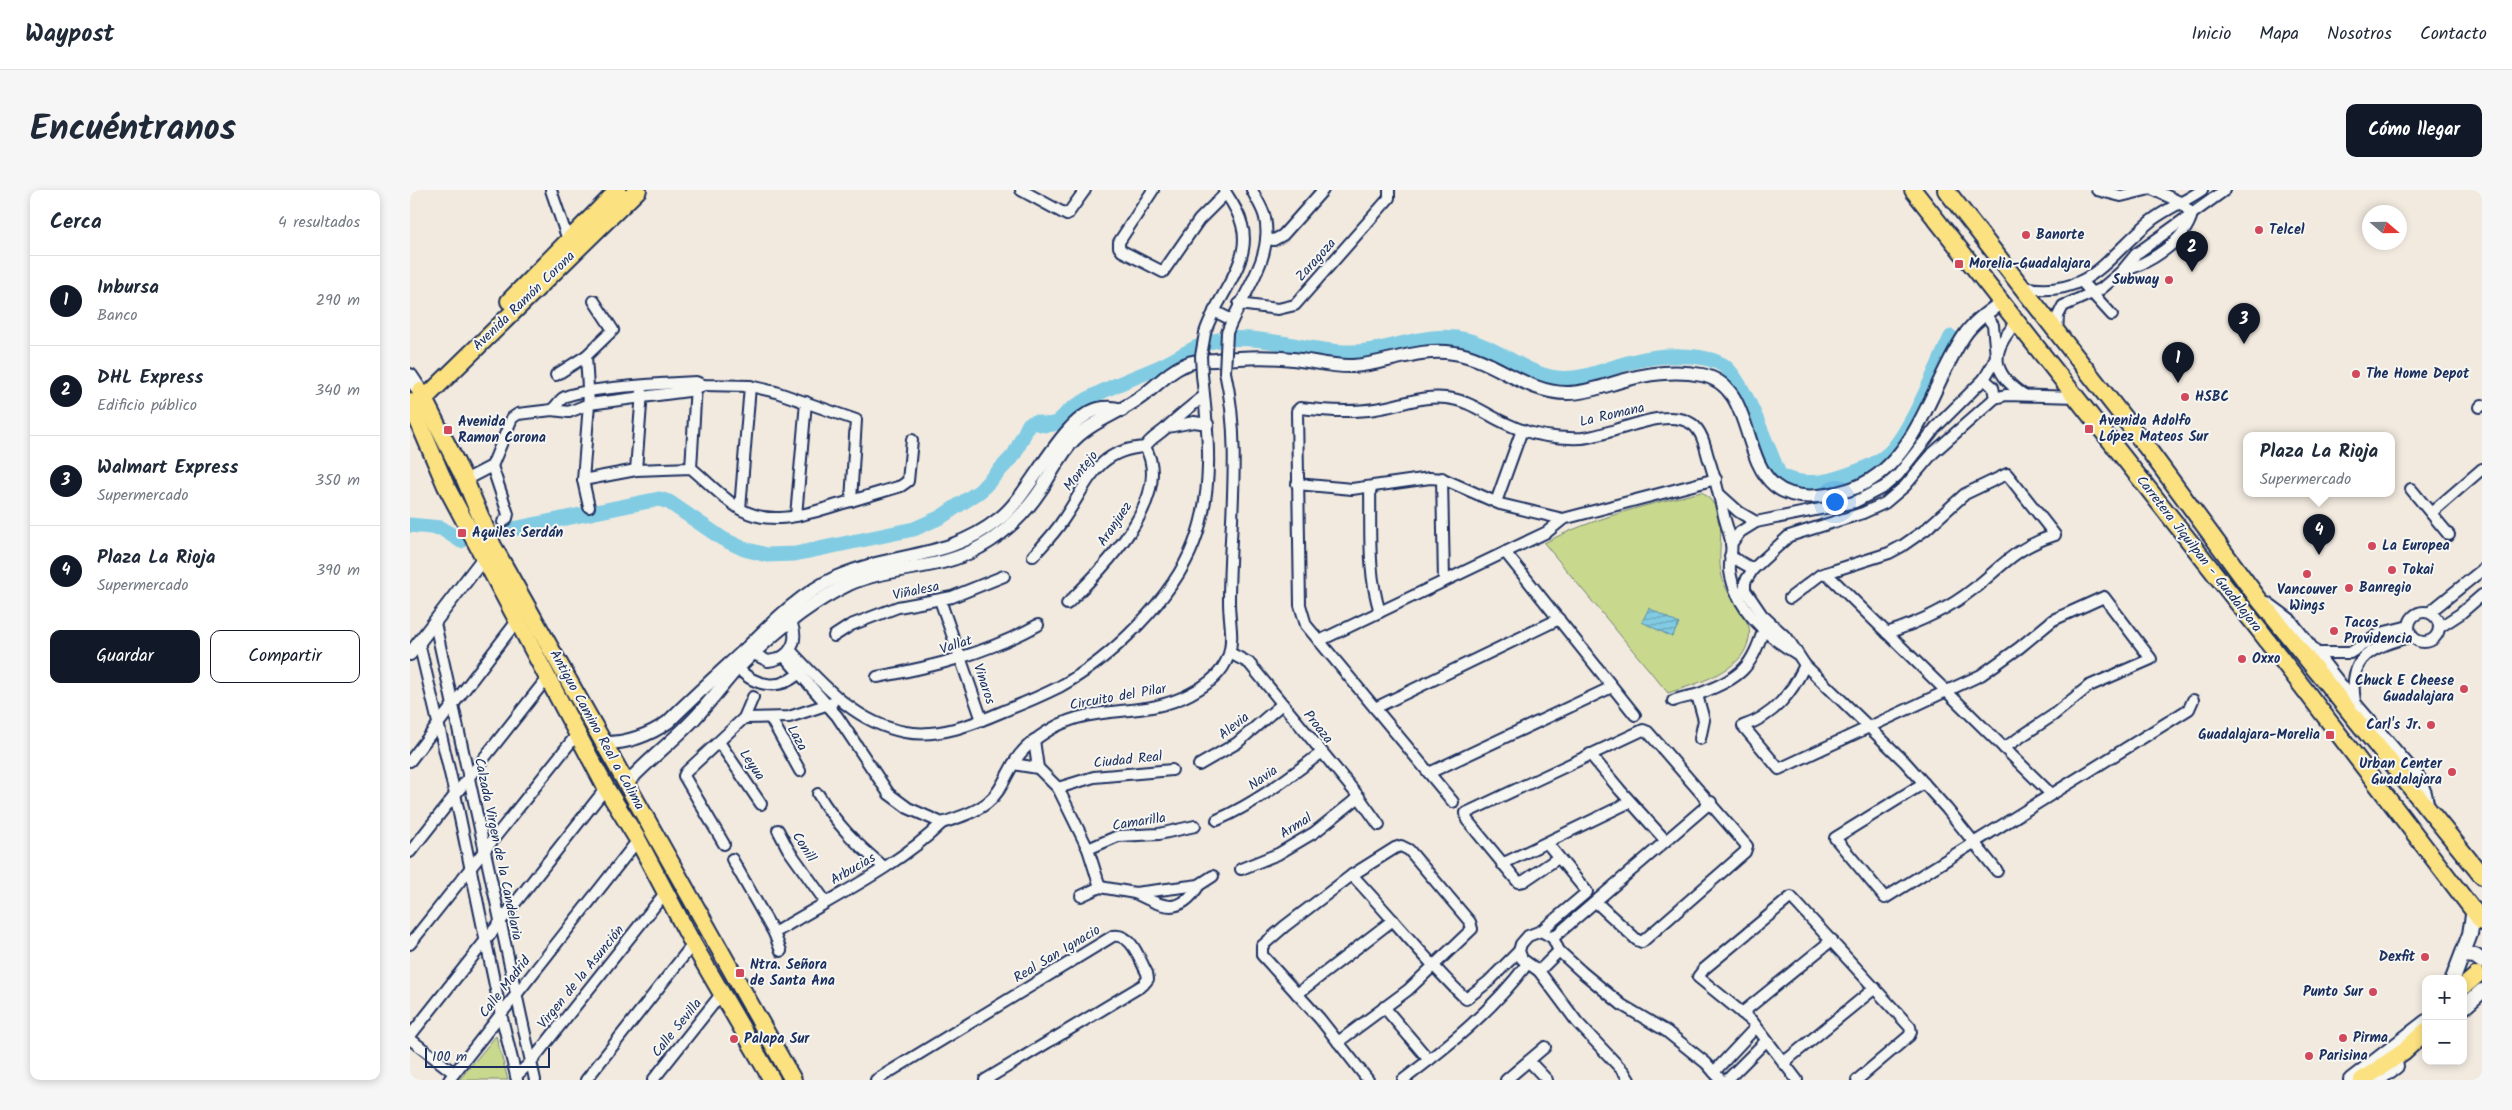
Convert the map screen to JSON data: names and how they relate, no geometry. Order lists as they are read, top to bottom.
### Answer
{
  "streets": {
    "main road": ["Avenida Ramón Corona", "Carretera Jiquilpan - Guadalajara", "Antiguo Camino Real a Colima"],
    "street": [
      "Zaragoza",
      "La Romana",
      "Montejo",
      "Aranjuez",
      "Viñalesa",
      "Vallat",
      "Vinaros",
      "Circuito del Pilar",
      "Alevia",
      "Proaza",
      "Laza",
      "Ciudad Real",
      "Leyua",
      "Navia",
      "Camarilla",
      "Armal",
      "Conill",
      "Calzada Virgen de la Candelaria",
      "Arbucias",
      "Real San Ignacio",
      "Virgen de la Asunción",
      "Calle Madrid",
      "Calle Sevilla"
    ]
  },
  "crossings": [
    ["Zaragoza", "Circuito del Pilar"],
    ["Avenida Ramón Corona", "Antiguo Camino Real a Colima"],
    ["Montejo", "Aranjuez"],
    ["Viñalesa", "Vinaros"],
    ["Vallat", "Vinaros"],
    ["Vinaros", "Circuito del Pilar"],
    ["Circuito del Pilar", "Proaza"],
    ["Circuito del Pilar", "Arbucias"],
    ["Alevia", "Proaza"],
    ["Proaza", "Navia"],
    ["Proaza", "Armal"],
    ["Antiguo Camino Real a Colima", "Virgen de la Asunción"],
    ["Antiguo Camino Real a Colima", "Calle Madrid"],
    ["Antiguo Camino Real a Colima", "Calle Sevilla"],
    ["Conill", "Arbucias"],
    ["Calzada Virgen de la Candelaria", "Virgen de la Asunción"],
    ["Calzada Virgen de la Candelaria", "Calle Madrid"]
  ],
  "places": {
    "other": [
      "Telcel",
      "Banorte",
      "Subway",
      "The Home Depot",
      "HSBC",
      "La Europea",
      "Tokai",
      "Vancouver Wings",
      "Banregio",
      "Tacos Providencia",
      "Oxxo",
      "Chuck E Cheese Guadalajara",
      "Carl's Jr.",
      "Urban Center Guadalajara",
      "Dexfit",
      "Punto Sur",
      "Pirma",
      "Palapa Sur",
      "Parisina"
    ],
    "transit": [
      "Morelia-Guadalajara",
      "Avenida Adolfo López Mateos Sur",
      "Avenida Ramon Corona",
      "Aquiles Serdán",
      "Guadalajara-Morelia",
      "Ntra. Señora de Santa Ana"
    ]
  },
  "scale_bar": "100 m",
  "north": "right",
  "page": {
    "header": "Waypost",
    "nav": [
      "Inicio",
      "Mapa",
      "Nosotros",
      "Contacto"
    ],
    "title": "Encuéntranos",
    "buttons": [
      "Cómo llegar",
      ["Guardar", "Compartir"]
    ],
    "heading": ["Cerca", "4 resultados"],
    "pins": [
      "2",
      "3",
      "1",
      "4"
    ],
    "list": [
      {
        "mark": "1",
        "name": "Inbursa",
        "note": "Banco",
        "value": "290 m"
      },
      {
        "mark": "2",
        "name": "DHL Express",
        "note": "Edificio público",
        "value": "340 m"
      },
      {
        "mark": "3",
        "name": "Walmart Express",
        "note": "Supermercado",
        "value": "350 m"
      },
      {
        "mark": "4",
        "name": "Plaza La Rioja",
        "note": "Supermercado",
        "value": "390 m"
      }
    ],
    "popup": ["Plaza La Rioja", "Supermercado"],
    "map_buttons": ["+", "−"],
    "scale": "100 m"
  }
}
